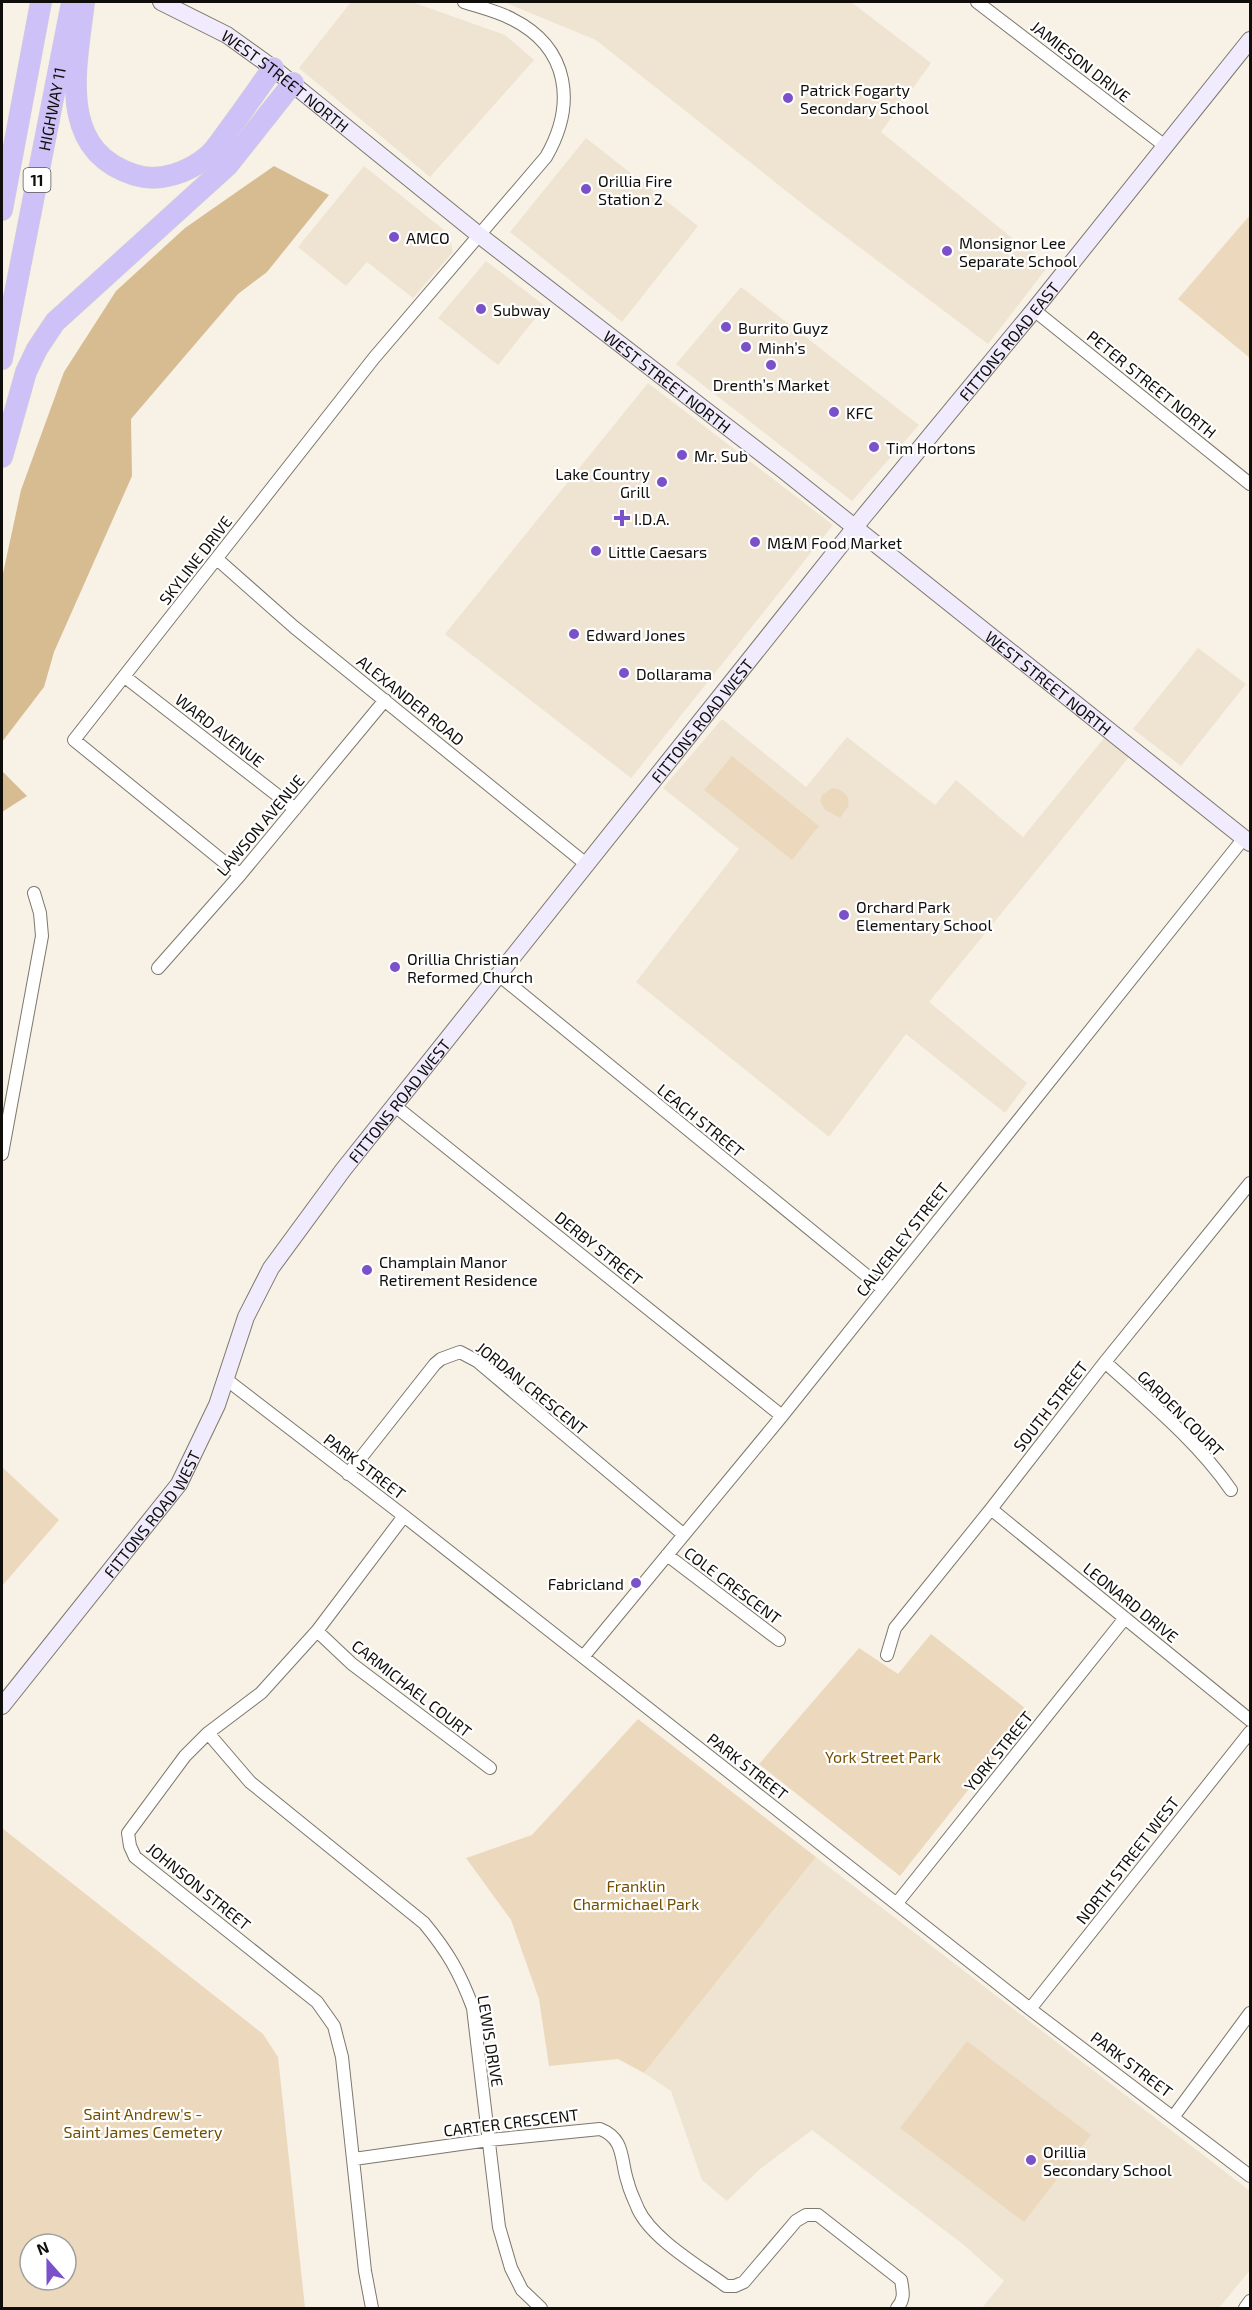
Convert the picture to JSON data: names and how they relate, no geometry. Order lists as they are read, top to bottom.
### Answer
{
  "streets": {
    "highway": ["HIGHWAY 11", "11"],
    "street": [
      "JAMIESON DRIVE",
      "WEST STREET NORTH",
      "FITTONS ROAD EAST",
      "PETER STREET NORTH",
      "SKYLINE DRIVE",
      "ALEXANDER ROAD",
      "FITTONS ROAD WEST",
      "WARD AVENUE",
      "LAWSON AVENUE",
      "LEACH STREET",
      "CALVERLEY STREET",
      "DERBY STREET",
      "JORDAN CRESCENT",
      "SOUTH STREET",
      "GARDEN COURT",
      "PARK STREET",
      "COLE CRESCENT",
      "LEONARD DRIVE",
      "CARMICHAEL COURT",
      "YORK STREET",
      "NORTH STREET WEST",
      "JOHNSON STREET",
      "LEWIS DRIVE",
      "CARTER CRESCENT"
    ]
  },
  "crossings": [
    ["JAMIESON DRIVE", "FITTONS ROAD EAST"],
    ["WEST STREET NORTH", "FITTONS ROAD EAST"],
    ["WEST STREET NORTH", "SKYLINE DRIVE"],
    ["WEST STREET NORTH", "FITTONS ROAD WEST"],
    ["WEST STREET NORTH", "CALVERLEY STREET"],
    ["FITTONS ROAD EAST", "PETER STREET NORTH"],
    ["FITTONS ROAD EAST", "FITTONS ROAD WEST"],
    ["SKYLINE DRIVE", "ALEXANDER ROAD"],
    ["SKYLINE DRIVE", "WARD AVENUE"],
    ["SKYLINE DRIVE", "LAWSON AVENUE"],
    ["ALEXANDER ROAD", "FITTONS ROAD WEST"],
    ["ALEXANDER ROAD", "LAWSON AVENUE"],
    ["FITTONS ROAD WEST", "LEACH STREET"],
    ["FITTONS ROAD WEST", "DERBY STREET"],
    ["FITTONS ROAD WEST", "PARK STREET"],
    ["WARD AVENUE", "LAWSON AVENUE"],
    ["LEACH STREET", "CALVERLEY STREET"],
    ["CALVERLEY STREET", "DERBY STREET"],
    ["CALVERLEY STREET", "JORDAN CRESCENT"],
    ["CALVERLEY STREET", "PARK STREET"],
    ["CALVERLEY STREET", "COLE CRESCENT"],
    ["JORDAN CRESCENT", "PARK STREET"],
    ["SOUTH STREET", "GARDEN COURT"],
    ["SOUTH STREET", "LEONARD DRIVE"],
    ["PARK STREET", "YORK STREET"],
    ["PARK STREET", "NORTH STREET WEST"],
    ["PARK STREET", "JOHNSON STREET"],
    ["LEONARD DRIVE", "YORK STREET"],
    ["CARMICHAEL COURT", "JOHNSON STREET"],
    ["JOHNSON STREET", "LEWIS DRIVE"],
    ["JOHNSON STREET", "CARTER CRESCENT"],
    ["LEWIS DRIVE", "CARTER CRESCENT"]
  ],
  "parks": ["York Street Park", "Franklin Charmichael Park", "Saint Andrew's - Saint James Cemetery"],
  "places": {
    "other": [
      "Patrick Fogarty Secondary School",
      "Orillia Fire Station 2",
      "AMCO",
      "Monsignor Lee Separate School",
      "Subway",
      "Burrito Guyz",
      "Minh’s",
      "Drenth’s Market",
      "KFC",
      "Tim Hortons",
      "Mr. Sub",
      "Lake Country Grill",
      "M&M Food Market",
      "Little Caesars",
      "Edward Jones",
      "Dollarama",
      "Orchard Park Elementary School",
      "Orillia Christian Reformed Church",
      "Champlain Manor Retirement Residence",
      "Fabricland",
      "Orillia Secondary School"
    ],
    "health": ["I.D.A."]
  },
  "north": "top"
}
